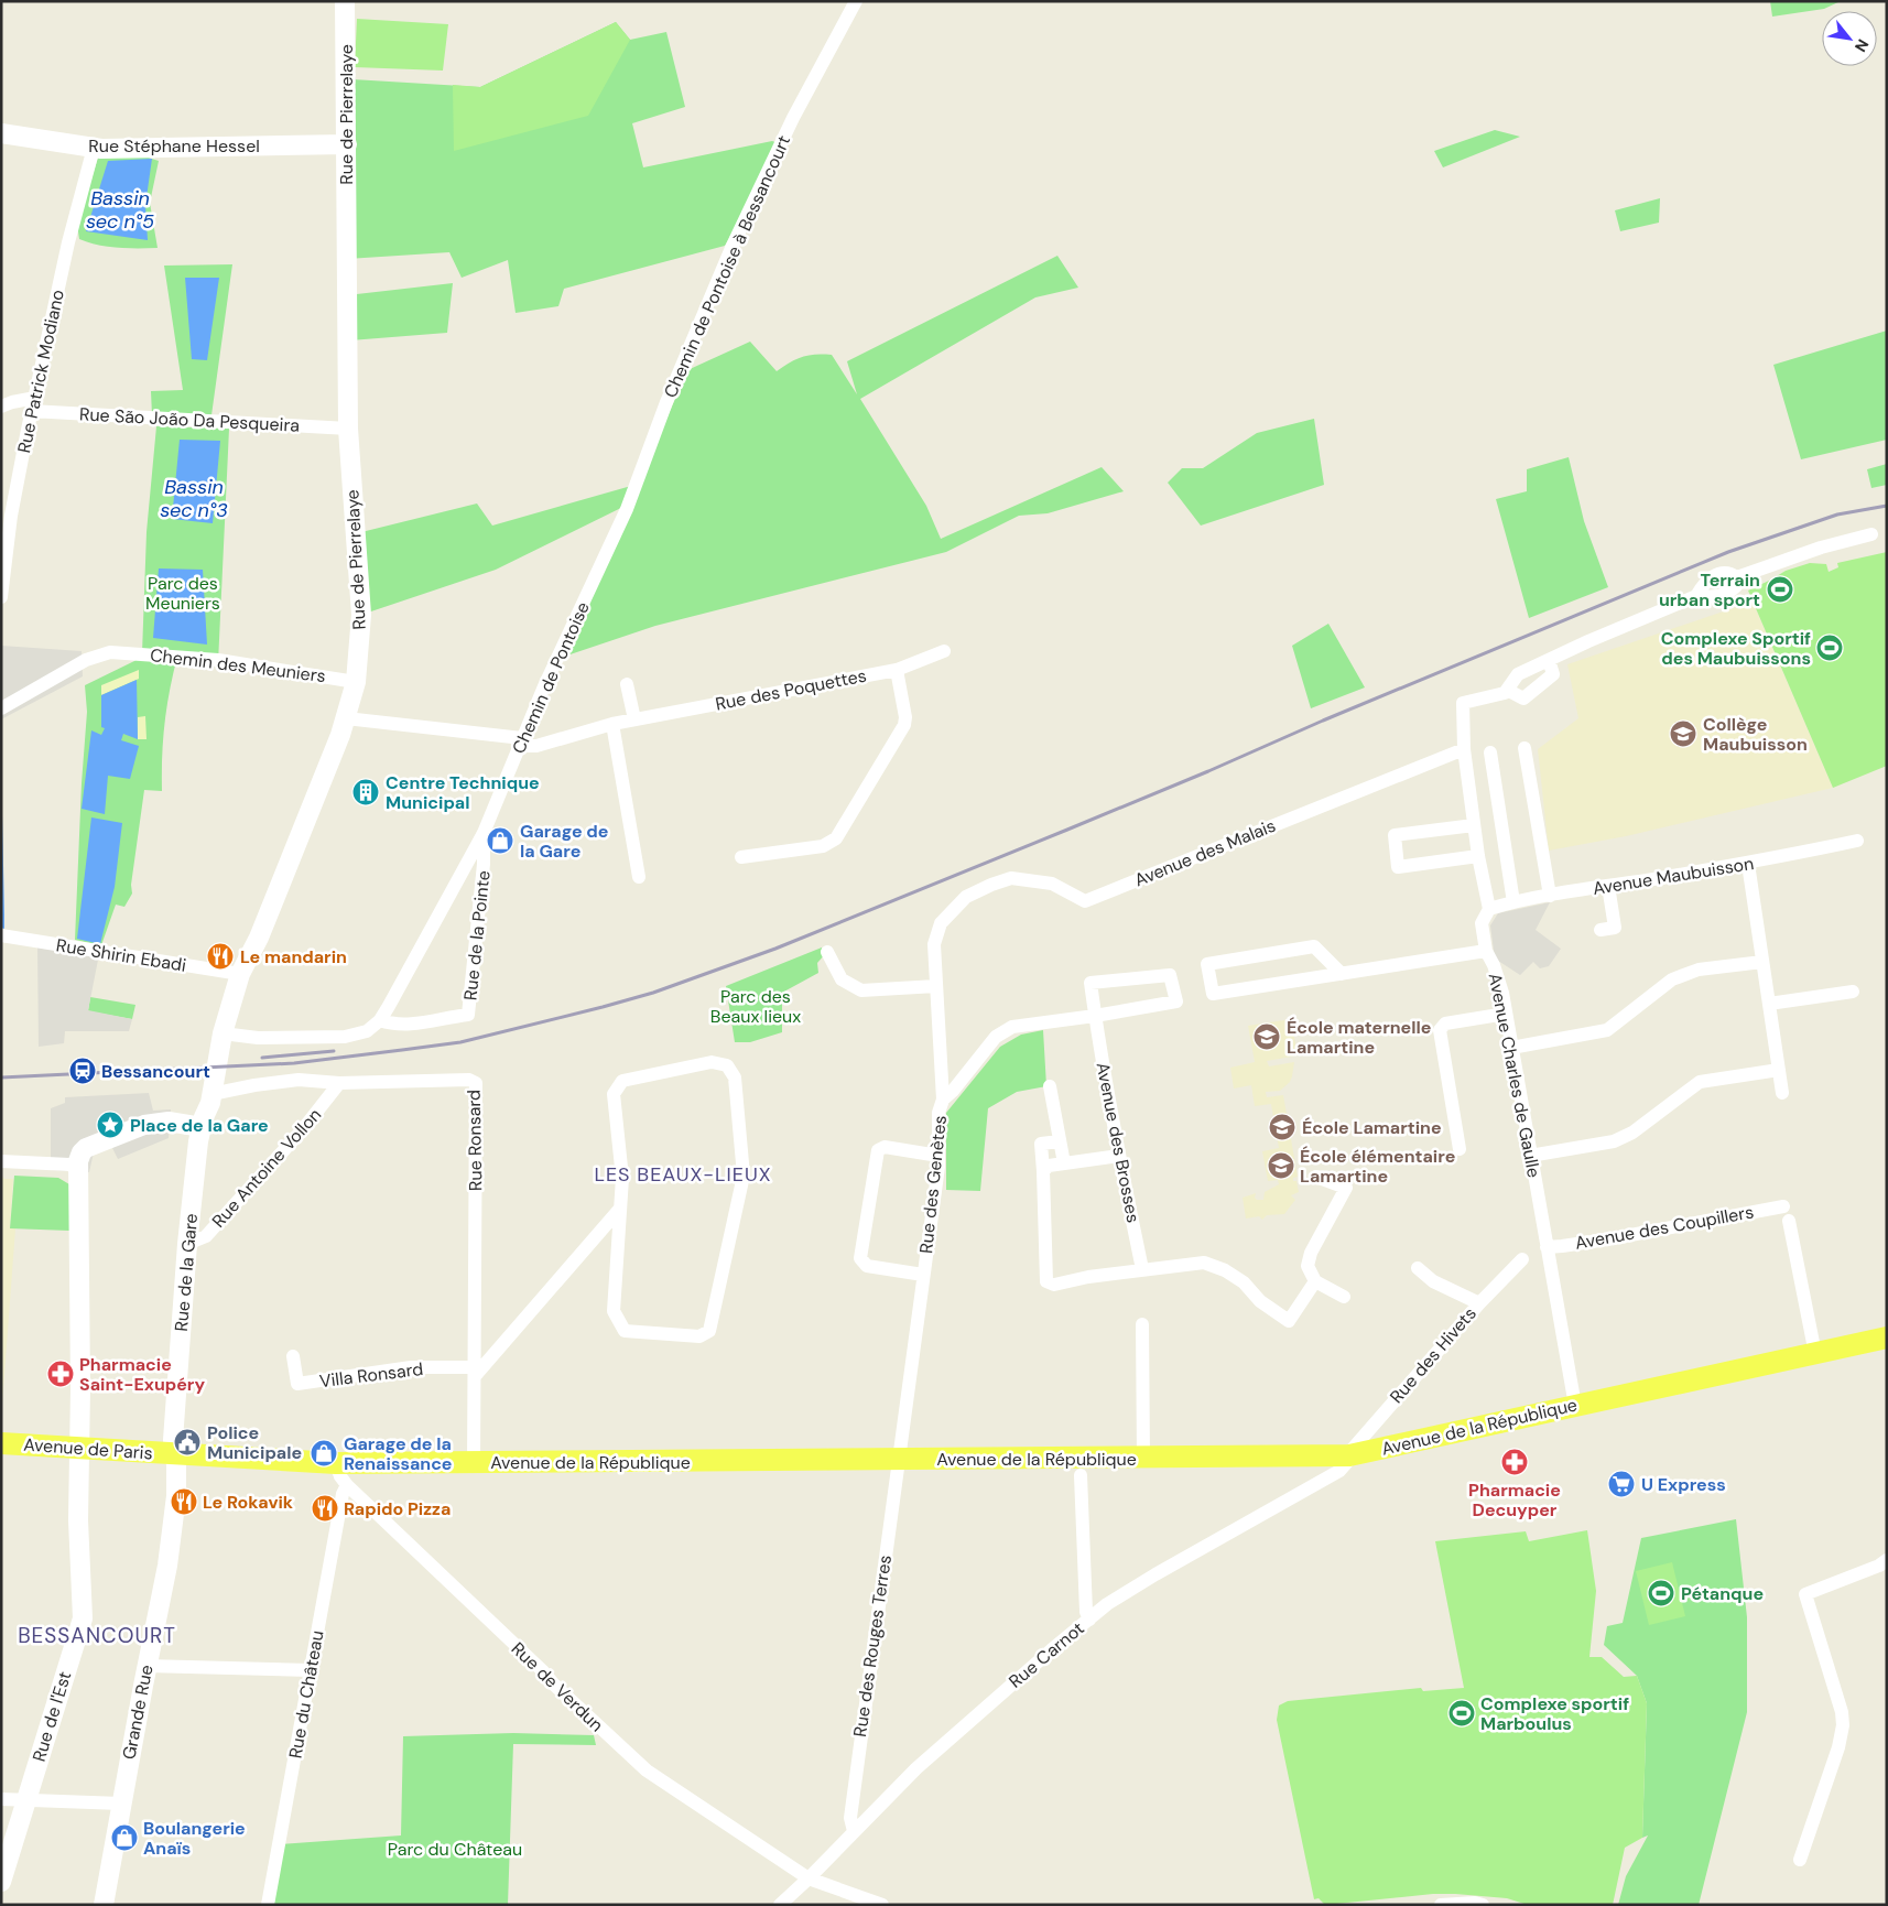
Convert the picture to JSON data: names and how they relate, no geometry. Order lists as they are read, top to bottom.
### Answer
{
  "streets": {
    "main road": [
      "Rue de Pierrelaye",
      "Rue Stéphane Hessel",
      "Rue de la Gare",
      "Avenue de la République",
      "Avenue de Paris",
      "Grande Rue",
      "Rue de l'Est"
    ],
    "street": [
      "Chemin de Pontoise à Bessancourt",
      "Rue Patrick Modiano",
      "Rue São João Da Pesqueira",
      "Chemin des Meuniers",
      "Chemin de Pontoise",
      "Rue des Poquettes",
      "Avenue des Malais",
      "Avenue Maubuisson",
      "Rue de la Pointe",
      "Rue Shirin Ebadi",
      "Avenue Charles de Gaulle",
      "Rue Ronsard",
      "Avenue des Brosses",
      "Rue Antoine Vollon",
      "Rue des Genètes",
      "Avenue des Coupillers",
      "Rue des Hivets",
      "Villa Ronsard",
      "Rue des Rouges Terres",
      "Rue Carnot",
      "Rue de Verdun",
      "Rue du Château"
    ]
  },
  "crossings": [
    ["Rue de Pierrelaye", "Rue Stéphane Hessel"],
    ["Rue de Pierrelaye", "Rue São João Da Pesqueira"],
    ["Rue de Pierrelaye", "Chemin des Meuniers"],
    ["Rue de Pierrelaye", "Rue des Poquettes"],
    ["Rue de Pierrelaye", "Rue Shirin Ebadi"],
    ["Rue de Pierrelaye", "Rue Ronsard"],
    ["Rue de Pierrelaye", "Rue de la Gare"],
    ["Rue Stéphane Hessel", "Rue Patrick Modiano"],
    ["Chemin de Pontoise à Bessancourt", "Chemin de Pontoise"],
    ["Rue Patrick Modiano", "Rue São João Da Pesqueira"],
    ["Chemin de Pontoise", "Rue des Poquettes"],
    ["Chemin de Pontoise", "Rue de la Pointe"],
    ["Avenue des Malais", "Avenue Charles de Gaulle"],
    ["Avenue des Malais", "Rue des Genètes"],
    ["Avenue Maubuisson", "Avenue Charles de Gaulle"],
    ["Avenue Charles de Gaulle", "Avenue des Coupillers"],
    ["Avenue Charles de Gaulle", "Avenue de la République"],
    ["Rue Ronsard", "Rue Antoine Vollon"],
    ["Rue Ronsard", "Rue de la Gare"],
    ["Rue Ronsard", "Villa Ronsard"],
    ["Rue Ronsard", "Avenue de la République"],
    ["Avenue des Brosses", "Rue des Genètes"],
    ["Rue Antoine Vollon", "Rue de la Gare"],
    ["Rue des Genètes", "Avenue de la République"],
    ["Rue des Genètes", "Rue des Rouges Terres"],
    ["Rue de la Gare", "Avenue de la République"],
    ["Rue de la Gare", "Avenue de Paris"],
    ["Rue de la Gare", "Grande Rue"],
    ["Rue des Hivets", "Avenue de la République"],
    ["Rue des Hivets", "Rue Carnot"],
    ["Avenue de la République", "Avenue de Paris"],
    ["Avenue de la République", "Rue des Rouges Terres"],
    ["Avenue de la République", "Rue Carnot"],
    ["Avenue de la République", "Rue de Verdun"],
    ["Avenue de la République", "Grande Rue"],
    ["Avenue de Paris", "Grande Rue"],
    ["Avenue de Paris", "Rue de l'Est"],
    ["Rue des Rouges Terres", "Rue Carnot"],
    ["Rue Carnot", "Rue de Verdun"],
    ["Rue de Verdun", "Rue du Château"]
  ],
  "districts": ["LES BEAUX-LIEUX", "BESSANCOURT"],
  "water": ["Bassin sec n°5", "Bassin sec n°3"],
  "parks": ["Parc des Meuniers", "Parc des Beaux lieux", "Parc du Château"],
  "places": {
    "sports": [
      "Terrain urban sport",
      "Complexe Sportif des Maubuissons",
      "Pétanque",
      "Complexe sportif Marboulus"
    ],
    "school or university": [
      "Collège Maubuisson",
      "École maternelle Lamartine",
      "École Lamartine",
      "École élémentaire Lamartine"
    ],
    "building": ["Centre Technique Municipal"],
    "shop": ["Garage de la Gare", "Garage de la Renaissance", "Boulangerie Anaïs"],
    "restaurant": ["Le mandarin", "Le Rokavik", "Rapido Pizza"],
    "station": ["Bessancourt"],
    "place": ["Place de la Gare"],
    "pharmacy": ["Pharmacie Saint-Exupéry", "Pharmacie Decuyper"],
    "public building": ["Police Municipale"],
    "supermarket": ["U Express"]
  },
  "north": "bottom right"
}
